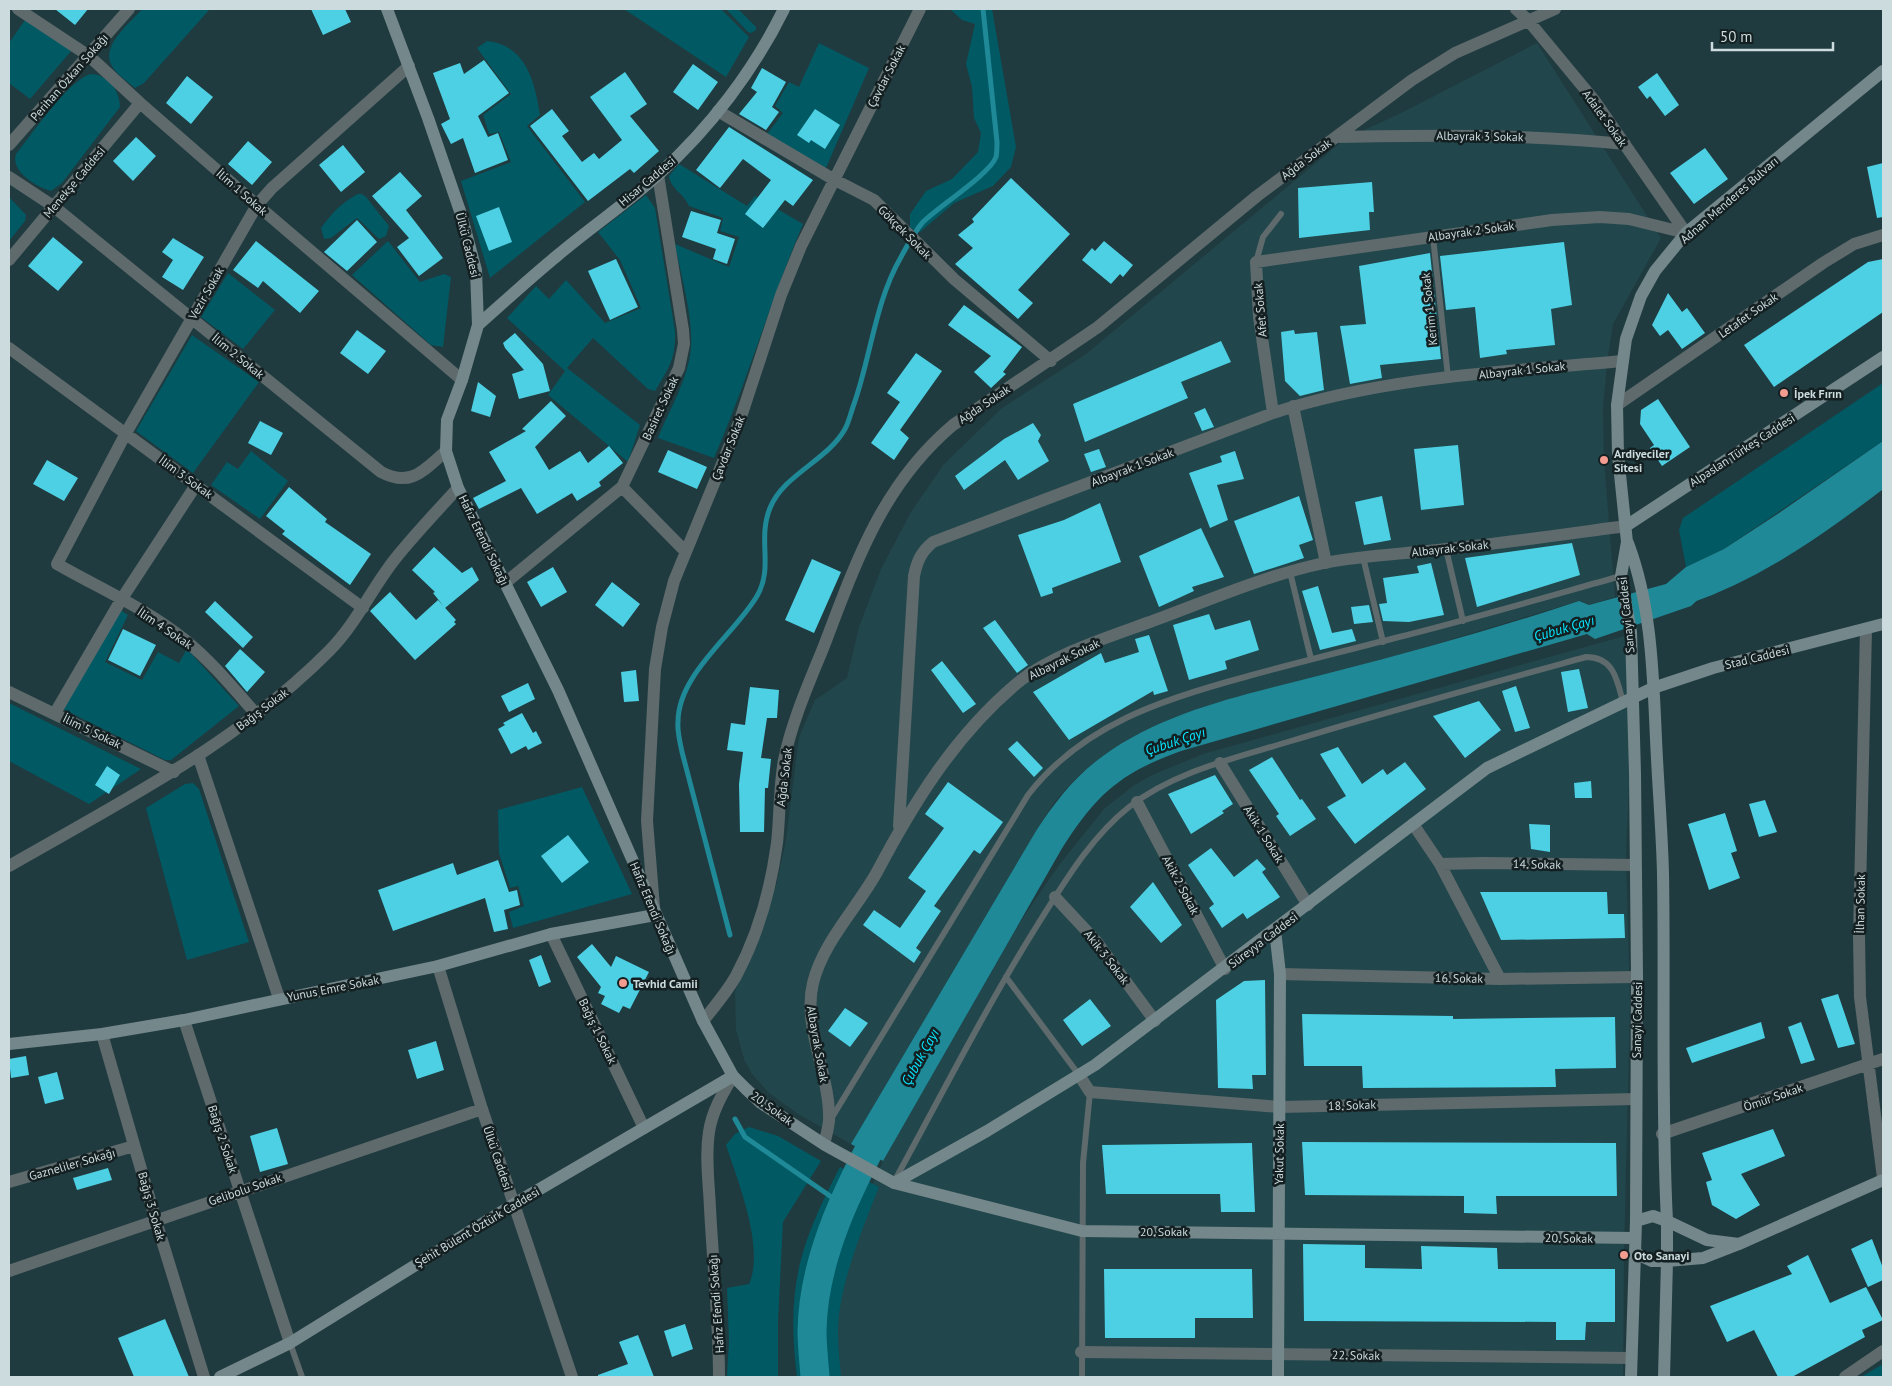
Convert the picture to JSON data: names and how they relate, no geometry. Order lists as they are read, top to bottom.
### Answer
{
  "streets": {
    "street": [
      "Çavdar Sokak",
      "Perihan Özkan Sokağı",
      "Adalet Sokak",
      "Albayrak 3 Sokak",
      "Ağda Sokak",
      "Hisar Caddesi",
      "Menekşe Caddesi",
      "İlim 1 Sokak",
      "Adnan Menderes Bulvarı",
      "Albayrak 2 Sokak",
      "Gökçek Sokak",
      "Ülkü Caddesi",
      "Vezir Sokak",
      "Afet Sokak",
      "Letafet Sokak",
      "İlim 2 Sokak",
      "Albayrak 1 Sokak",
      "Basiret Sokak",
      "Alpaslan Türkeş Caddesi",
      "İlim 3 Sokak",
      "Hafız Efendi Sokağı",
      "Albayrak Sokak",
      "Sanayi Caddesi",
      "İlim 4 Sokak",
      "Stad Caddesi",
      "Bağış Sokak",
      "İlim 5 Sokak",
      "Akik 1 Sokak",
      "14. Sokak",
      "Akik 2 Sokak",
      "İlhan Sokak",
      "Süreyya Caddesi",
      "Akik 3 Sokak",
      "16. Sokak",
      "Yunus Emre Sokak",
      "Bağış 1 Sokak",
      "Ömür Sokak",
      "18. Sokak",
      "20. Sokak",
      "Bağış 2 Sokak",
      "Yakut Sokak",
      "Gazneliler Sokağı",
      "Gelibolu Sokak",
      "Bağış 3 Sokak",
      "Şehit Bülent Öztürk Caddesi",
      "22. Sokak"
    ],
    "lane": ["Kerim 1 Sokak"]
  },
  "crossings": [
    ["Çavdar Sokak", "Gökçek Sokak"],
    ["Çavdar Sokak", "Hafız Efendi Sokağı"],
    ["Çavdar Sokak", "Yunus Emre Sokak"],
    ["Perihan Özkan Sokağı", "İlim 1 Sokak"],
    ["Adalet Sokak", "Albayrak 3 Sokak"],
    ["Adalet Sokak", "Ağda Sokak"],
    ["Adalet Sokak", "Adnan Menderes Bulvarı"],
    ["Adalet Sokak", "Albayrak 2 Sokak"],
    ["Albayrak 3 Sokak", "Ağda Sokak"],
    ["Ağda Sokak", "Gökçek Sokak"],
    ["Ağda Sokak", "Hafız Efendi Sokağı"],
    ["Hisar Caddesi", "Gökçek Sokak"],
    ["Hisar Caddesi", "Ülkü Caddesi"],
    ["Hisar Caddesi", "Basiret Sokak"],
    ["Menekşe Caddesi", "İlim 1 Sokak"],
    ["Menekşe Caddesi", "İlim 2 Sokak"],
    ["İlim 1 Sokak", "Ülkü Caddesi"],
    ["İlim 1 Sokak", "Vezir Sokak"],
    ["Adnan Menderes Bulvarı", "Albayrak 2 Sokak"],
    ["Adnan Menderes Bulvarı", "Letafet Sokak"],
    ["Adnan Menderes Bulvarı", "Albayrak 1 Sokak"],
    ["Adnan Menderes Bulvarı", "Alpaslan Türkeş Caddesi"],
    ["Adnan Menderes Bulvarı", "Albayrak Sokak"],
    ["Adnan Menderes Bulvarı", "Sanayi Caddesi"],
    ["Albayrak 2 Sokak", "Kerim 1 Sokak"],
    ["Albayrak 2 Sokak", "Afet Sokak"],
    ["Ülkü Caddesi", "Vezir Sokak"],
    ["Ülkü Caddesi", "İlim 2 Sokak"],
    ["Ülkü Caddesi", "Hafız Efendi Sokağı"],
    ["Ülkü Caddesi", "Bağış Sokak"],
    ["Ülkü Caddesi", "Yunus Emre Sokak"],
    ["Ülkü Caddesi", "Gelibolu Sokak"],
    ["Ülkü Caddesi", "Şehit Bülent Öztürk Caddesi"],
    ["Vezir Sokak", "İlim 2 Sokak"],
    ["Vezir Sokak", "İlim 3 Sokak"],
    ["Vezir Sokak", "İlim 4 Sokak"],
    ["Kerim 1 Sokak", "Albayrak 1 Sokak"],
    ["Afet Sokak", "Albayrak 1 Sokak"],
    ["Albayrak 1 Sokak", "Albayrak Sokak"],
    ["Basiret Sokak", "Hafız Efendi Sokağı"],
    ["Alpaslan Türkeş Caddesi", "Albayrak Sokak"],
    ["İlim 3 Sokak", "Bağış Sokak"],
    ["Hafız Efendi Sokağı", "Bağış Sokak"],
    ["Hafız Efendi Sokağı", "Yunus Emre Sokak"],
    ["Hafız Efendi Sokağı", "20. Sokak"],
    ["Hafız Efendi Sokağı", "Şehit Bülent Öztürk Caddesi"],
    ["Albayrak Sokak", "20. Sokak"],
    ["Sanayi Caddesi", "Stad Caddesi"],
    ["Sanayi Caddesi", "14. Sokak"],
    ["Sanayi Caddesi", "Süreyya Caddesi"],
    ["Sanayi Caddesi", "16. Sokak"],
    ["Sanayi Caddesi", "Ömür Sokak"],
    ["Sanayi Caddesi", "18. Sokak"],
    ["Sanayi Caddesi", "20. Sokak"],
    ["Sanayi Caddesi", "22. Sokak"],
    ["İlim 4 Sokak", "Bağış Sokak"],
    ["Stad Caddesi", "İlhan Sokak"],
    ["Stad Caddesi", "Süreyya Caddesi"],
    ["Bağış Sokak", "İlim 5 Sokak"],
    ["Akik 1 Sokak", "Süreyya Caddesi"],
    ["Akik 2 Sokak", "Süreyya Caddesi"],
    ["İlhan Sokak", "Ömür Sokak"],
    ["Süreyya Caddesi", "Akik 3 Sokak"],
    ["Süreyya Caddesi", "20. Sokak"],
    ["Süreyya Caddesi", "Yakut Sokak"],
    ["16. Sokak", "Yakut Sokak"],
    ["Yunus Emre Sokak", "Bağış 1 Sokak"],
    ["Yunus Emre Sokak", "Bağış 2 Sokak"],
    ["Yunus Emre Sokak", "Bağış 3 Sokak"],
    ["Bağış 1 Sokak", "Şehit Bülent Öztürk Caddesi"],
    ["18. Sokak", "Yakut Sokak"],
    ["20. Sokak", "Yakut Sokak"],
    ["20. Sokak", "Şehit Bülent Öztürk Caddesi"],
    ["Bağış 2 Sokak", "Gelibolu Sokak"],
    ["Bağış 2 Sokak", "Şehit Bülent Öztürk Caddesi"],
    ["Yakut Sokak", "22. Sokak"],
    ["Gazneliler Sokağı", "Bağış 3 Sokak"],
    ["Gelibolu Sokak", "Bağış 3 Sokak"]
  ],
  "water": ["Çubuk Çayı"],
  "places": [
    "İpek Fırın",
    "Ardiyeciler Sitesi",
    "Tevhid Camii",
    "Oto Sanayi"
  ],
  "scale_bar": "50 m"
}
